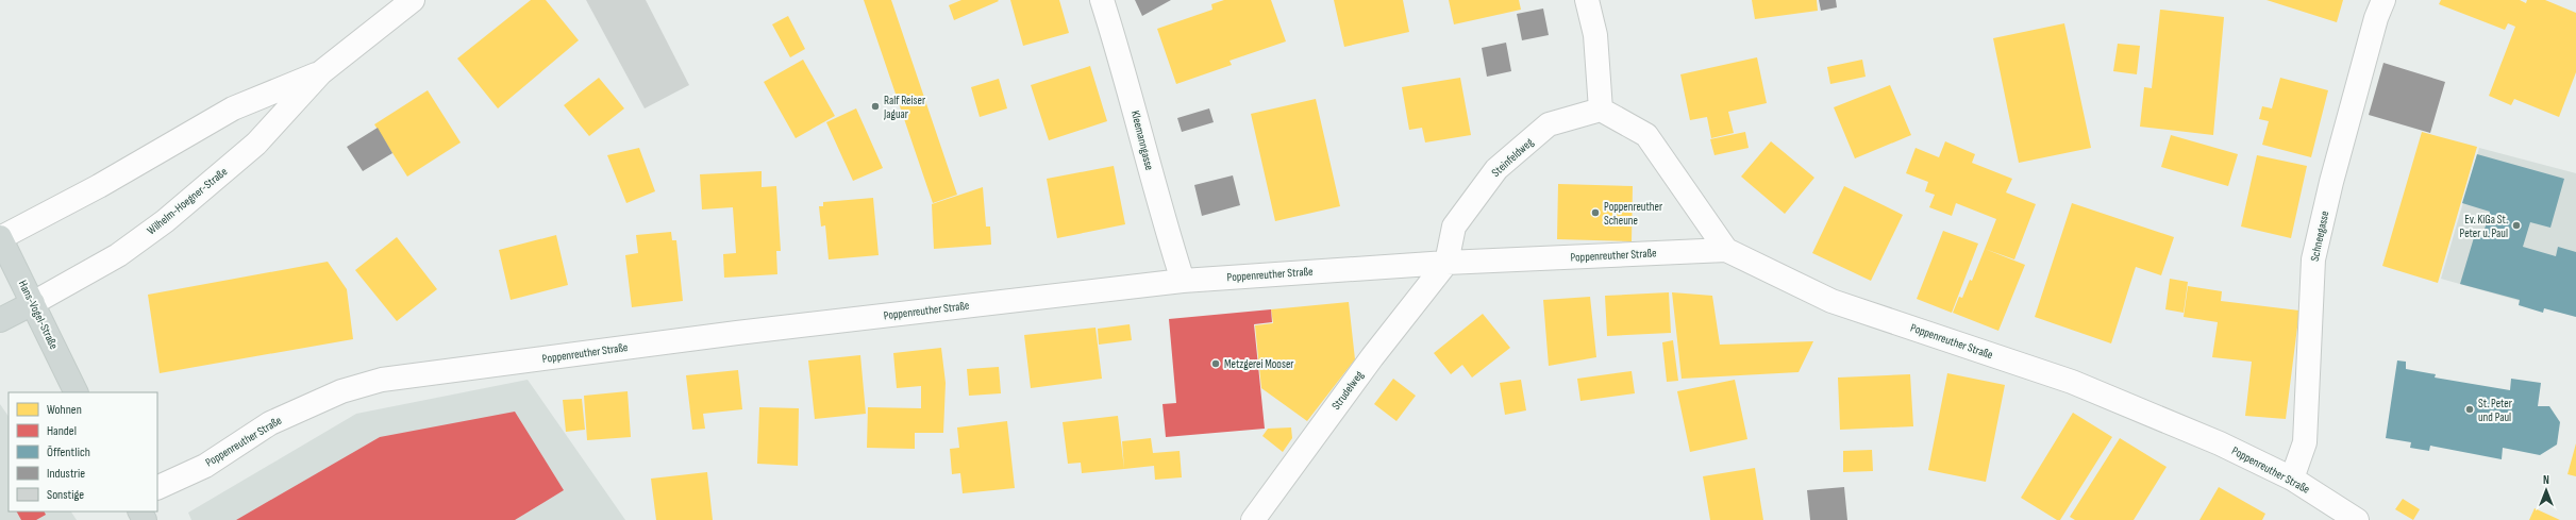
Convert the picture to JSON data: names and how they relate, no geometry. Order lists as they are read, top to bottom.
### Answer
{
  "streets": {
    "main road": ["Hans-Vogel-Straße"],
    "street": [
      "Kleemanngasse",
      "Steinfeldweg",
      "Wilhelm-Hoegner-Straße",
      "Schneegasse",
      "Poppenreuther Straße",
      "Strudelweg"
    ]
  },
  "crossings": [
    ["Kleemanngasse", "Poppenreuther Straße"],
    ["Steinfeldweg", "Poppenreuther Straße"],
    ["Steinfeldweg", "Strudelweg"],
    ["Wilhelm-Hoegner-Straße", "Hans-Vogel-Straße"],
    ["Schneegasse", "Poppenreuther Straße"],
    ["Poppenreuther Straße", "Strudelweg"]
  ],
  "places": [
    "Ralf Reiser Jaguar",
    "Poppenreuther Scheune",
    "Ev. KiGa St. Peter u. Paul",
    "Metzgerei Mooser",
    "St. Peter und Paul"
  ],
  "legend": [
    "Wohnen",
    "Handel",
    "Öffentlich",
    "Industrie",
    "Sonstige"
  ],
  "north": "top"
}
